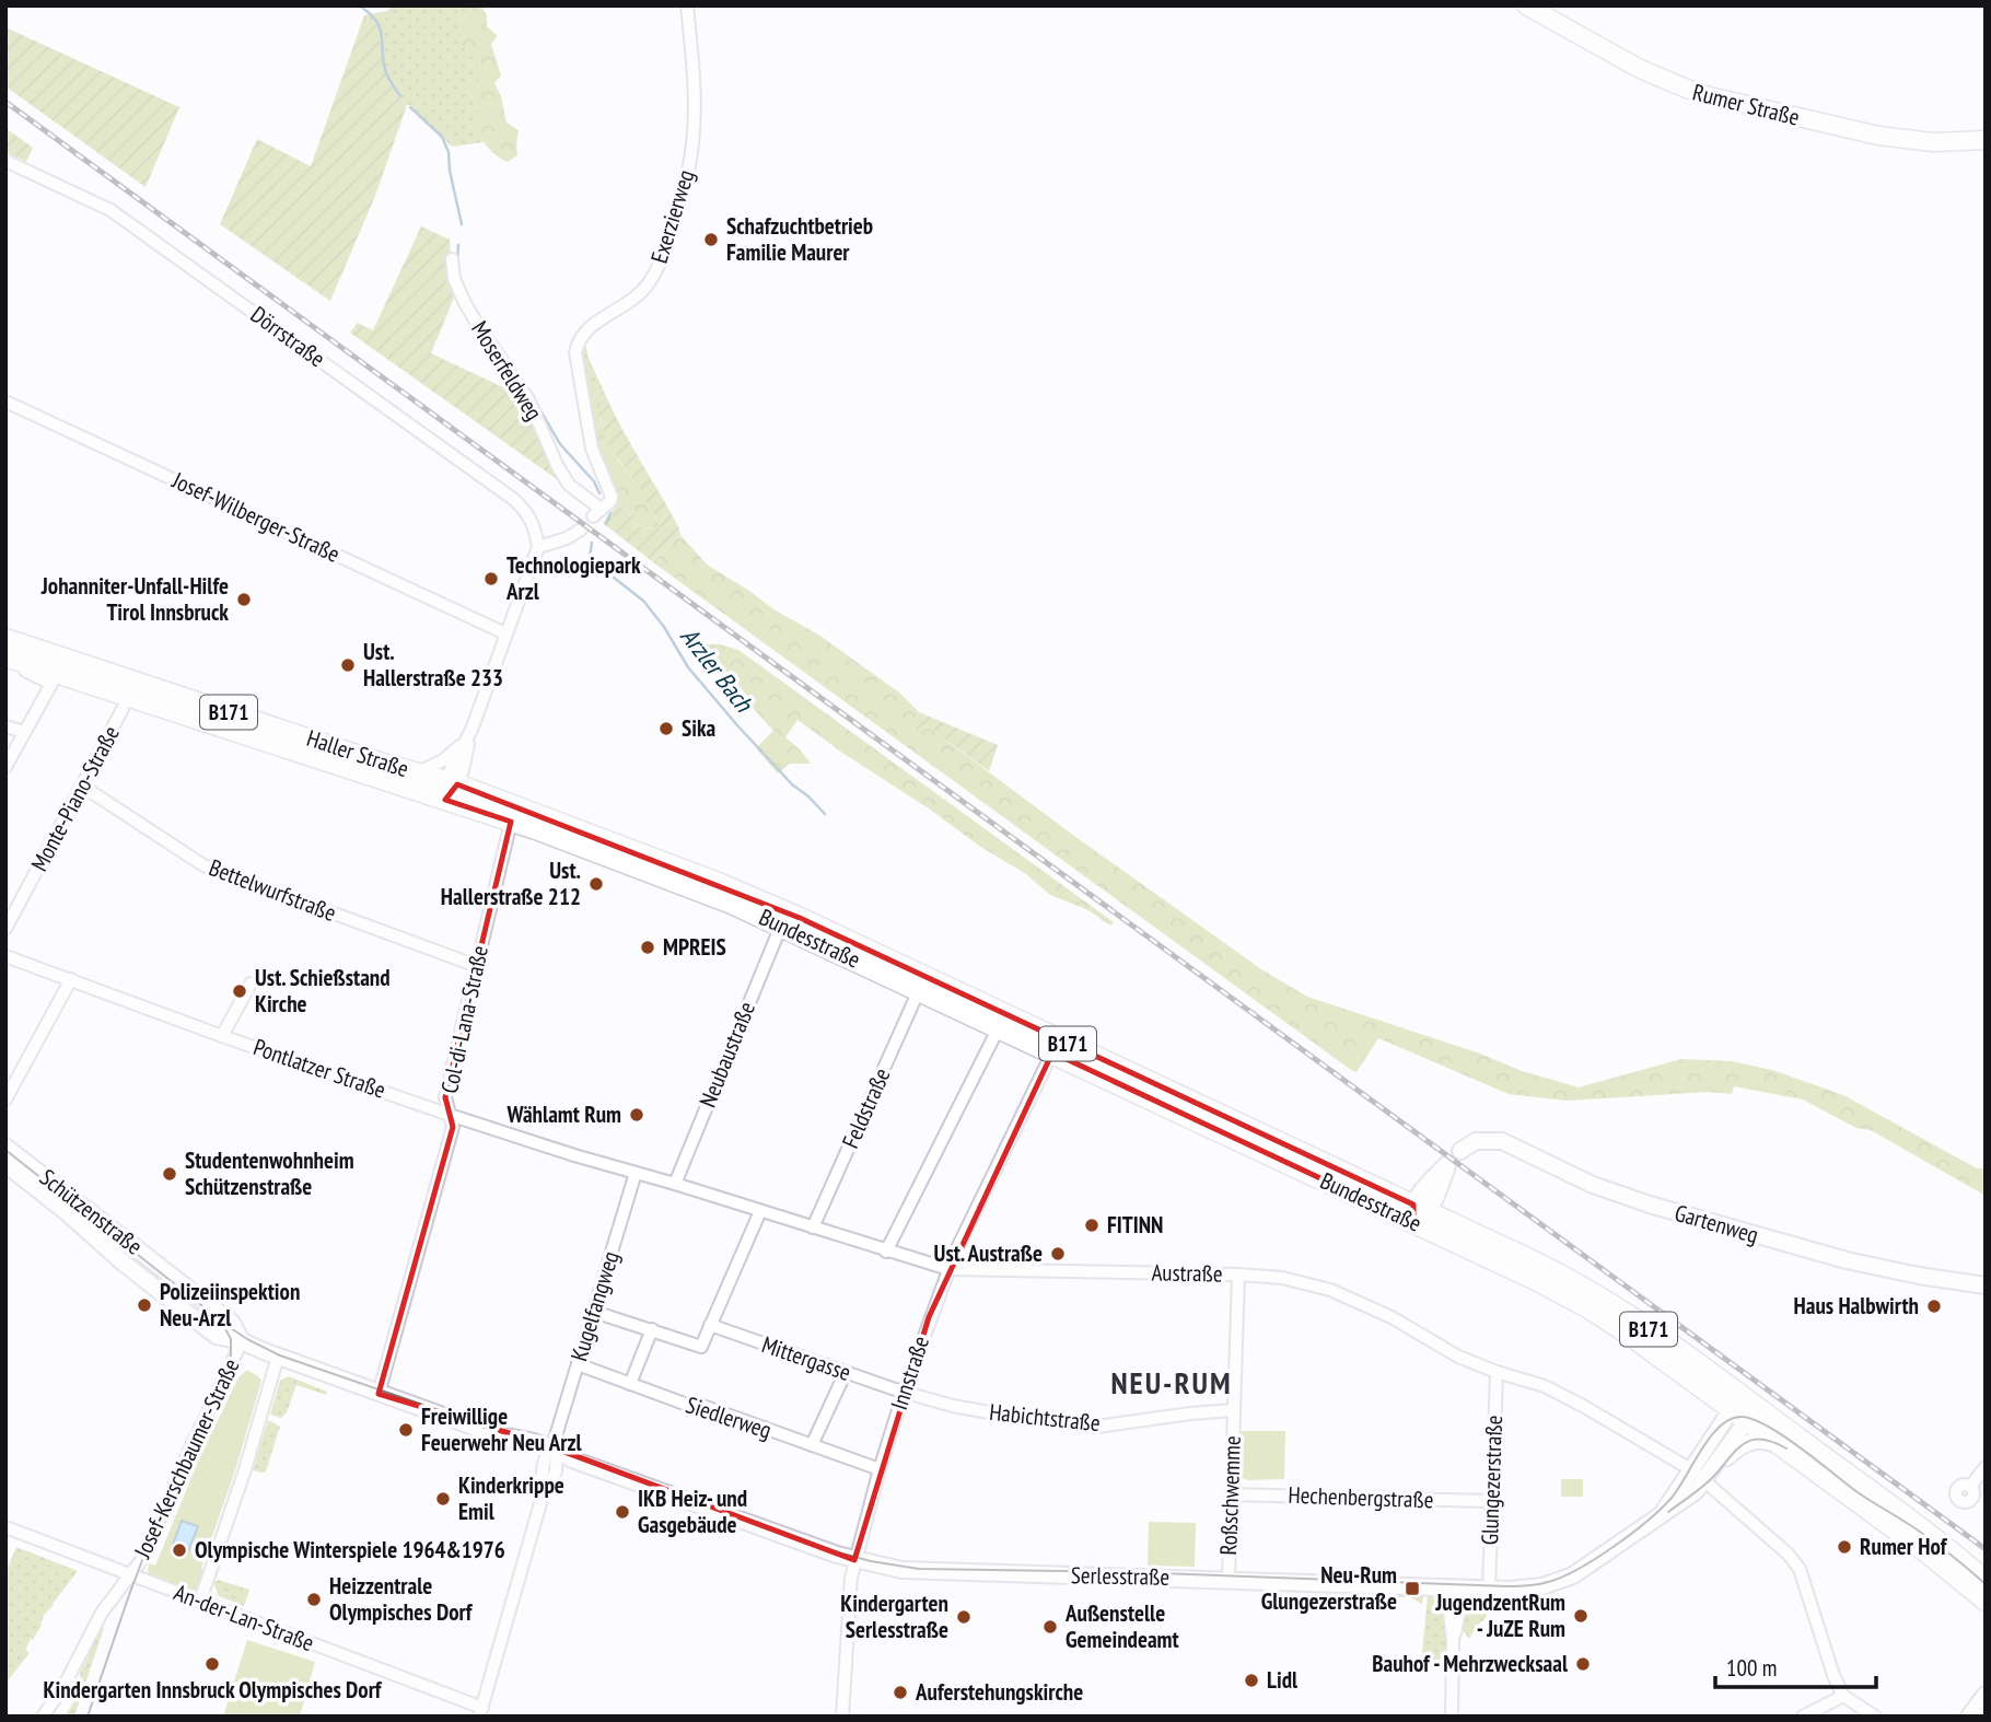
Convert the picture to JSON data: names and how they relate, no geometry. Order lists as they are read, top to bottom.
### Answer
{
  "streets": {
    "main road": [
      "Rumer Straße",
      "B171",
      "Haller Straße",
      "Bundesstraße"
    ],
    "street": [
      "Exerzierweg",
      "Dörrstraße",
      "Moserfeldweg",
      "Josef-Wilberger-Straße",
      "Monte-Piano-Straße",
      "Bettelwurfstraße",
      "Col-di-Lana-Straße",
      "Neubaustraße",
      "Pontlatzer Straße",
      "Feldstraße",
      "Schützenstraße",
      "Gartenweg",
      "Austraße",
      "Kugelfangweg",
      "Mittergasse",
      "Innstraße",
      "Siedlerweg",
      "Habichtstraße",
      "Josef-Kerschbaumer-Straße",
      "Glungezerstraße",
      "Roßschwemme",
      "Hechenbergstraße",
      "Serlesstraße",
      "An-der-Lan-Straße"
    ]
  },
  "crossings": [
    ["Exerzierweg", "Moserfeldweg"],
    ["Haller Straße", "Bundesstraße"],
    ["Haller Straße", "Col-di-Lana-Straße"],
    ["Monte-Piano-Straße", "Bettelwurfstraße"],
    ["Bettelwurfstraße", "Col-di-Lana-Straße"],
    ["Bundesstraße", "Neubaustraße"],
    ["Bundesstraße", "Feldstraße"],
    ["Bundesstraße", "Innstraße"],
    ["Bundesstraße", "Serlesstraße"],
    ["Col-di-Lana-Straße", "Pontlatzer Straße"],
    ["Col-di-Lana-Straße", "Schützenstraße"],
    ["Neubaustraße", "Austraße"],
    ["Pontlatzer Straße", "Austraße"],
    ["Pontlatzer Straße", "Kugelfangweg"],
    ["Feldstraße", "Austraße"],
    ["Schützenstraße", "Kugelfangweg"],
    ["Schützenstraße", "Josef-Kerschbaumer-Straße"],
    ["Schützenstraße", "Serlesstraße"],
    ["Austraße", "Kugelfangweg"],
    ["Austraße", "Innstraße"],
    ["Austraße", "Glungezerstraße"],
    ["Austraße", "Roßschwemme"],
    ["Austraße", "Serlesstraße"],
    ["Kugelfangweg", "Siedlerweg"],
    ["Kugelfangweg", "Serlesstraße"],
    ["Kugelfangweg", "An-der-Lan-Straße"],
    ["Mittergasse", "Innstraße"],
    ["Mittergasse", "Habichtstraße"],
    ["Innstraße", "Siedlerweg"],
    ["Innstraße", "Habichtstraße"],
    ["Innstraße", "Serlesstraße"],
    ["Habichtstraße", "Roßschwemme"],
    ["Josef-Kerschbaumer-Straße", "An-der-Lan-Straße"],
    ["Glungezerstraße", "Hechenbergstraße"],
    ["Glungezerstraße", "Serlesstraße"],
    ["Roßschwemme", "Hechenbergstraße"],
    ["Roßschwemme", "Serlesstraße"]
  ],
  "districts": ["NEU-RUM"],
  "water": ["Arzler Bach"],
  "places": {
    "other": [
      "Schafzuchtbetrieb Familie Maurer",
      "Technologiepark Arzl",
      "Johanniter-Unfall-Hilfe Tirol Innsbruck",
      "Ust. Hallerstraße 233",
      "Sika",
      "Ust. Hallerstraße 212",
      "MPREIS",
      "Ust. Schießstand Kirche",
      "Wählamt Rum",
      "Studentenwohnheim Schützenstraße",
      "FITINN",
      "Ust. Austraße",
      "Polizeiinspektion Neu-Arzl",
      "Haus Halbwirth",
      "Freiwillige Feuerwehr Neu Arzl",
      "Kinderkrippe Emil",
      "IKB Heiz- und Gasgebäude",
      "Rumer Hof",
      "Olympische Winterspiele 1964&1976",
      "Heizzentrale Olympisches Dorf",
      "JugendzentRum - JuZE Rum",
      "Kindergarten Serlesstraße",
      "Außenstelle Gemeindeamt",
      "Kindergarten Innsbruck Olympisches Dorf",
      "Bauhof - Mehrzwecksaal",
      "Lidl",
      "Auferstehungskirche"
    ],
    "transit": ["Neu-Rum Glungezerstraße"]
  },
  "scale_bar": "100 m"
}
